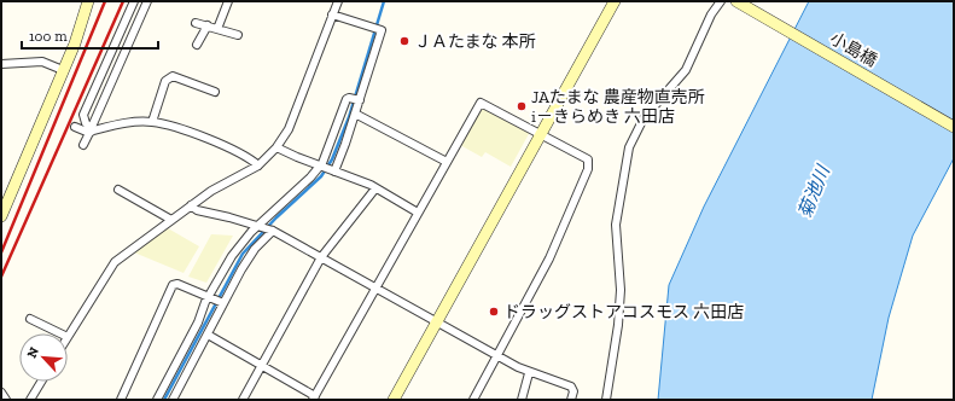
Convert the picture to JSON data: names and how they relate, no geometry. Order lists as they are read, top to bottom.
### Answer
{
  "streets": {
    "street": ["小島橋"]
  },
  "water": ["菊池川"],
  "places": ["ＪＡたまな 本所", "JAたまな 農産物直売所 i－きらめき 六田店", "ドラッグストアコスモス 六田店"],
  "scale_bar": "100 m",
  "north": "top left"
}
